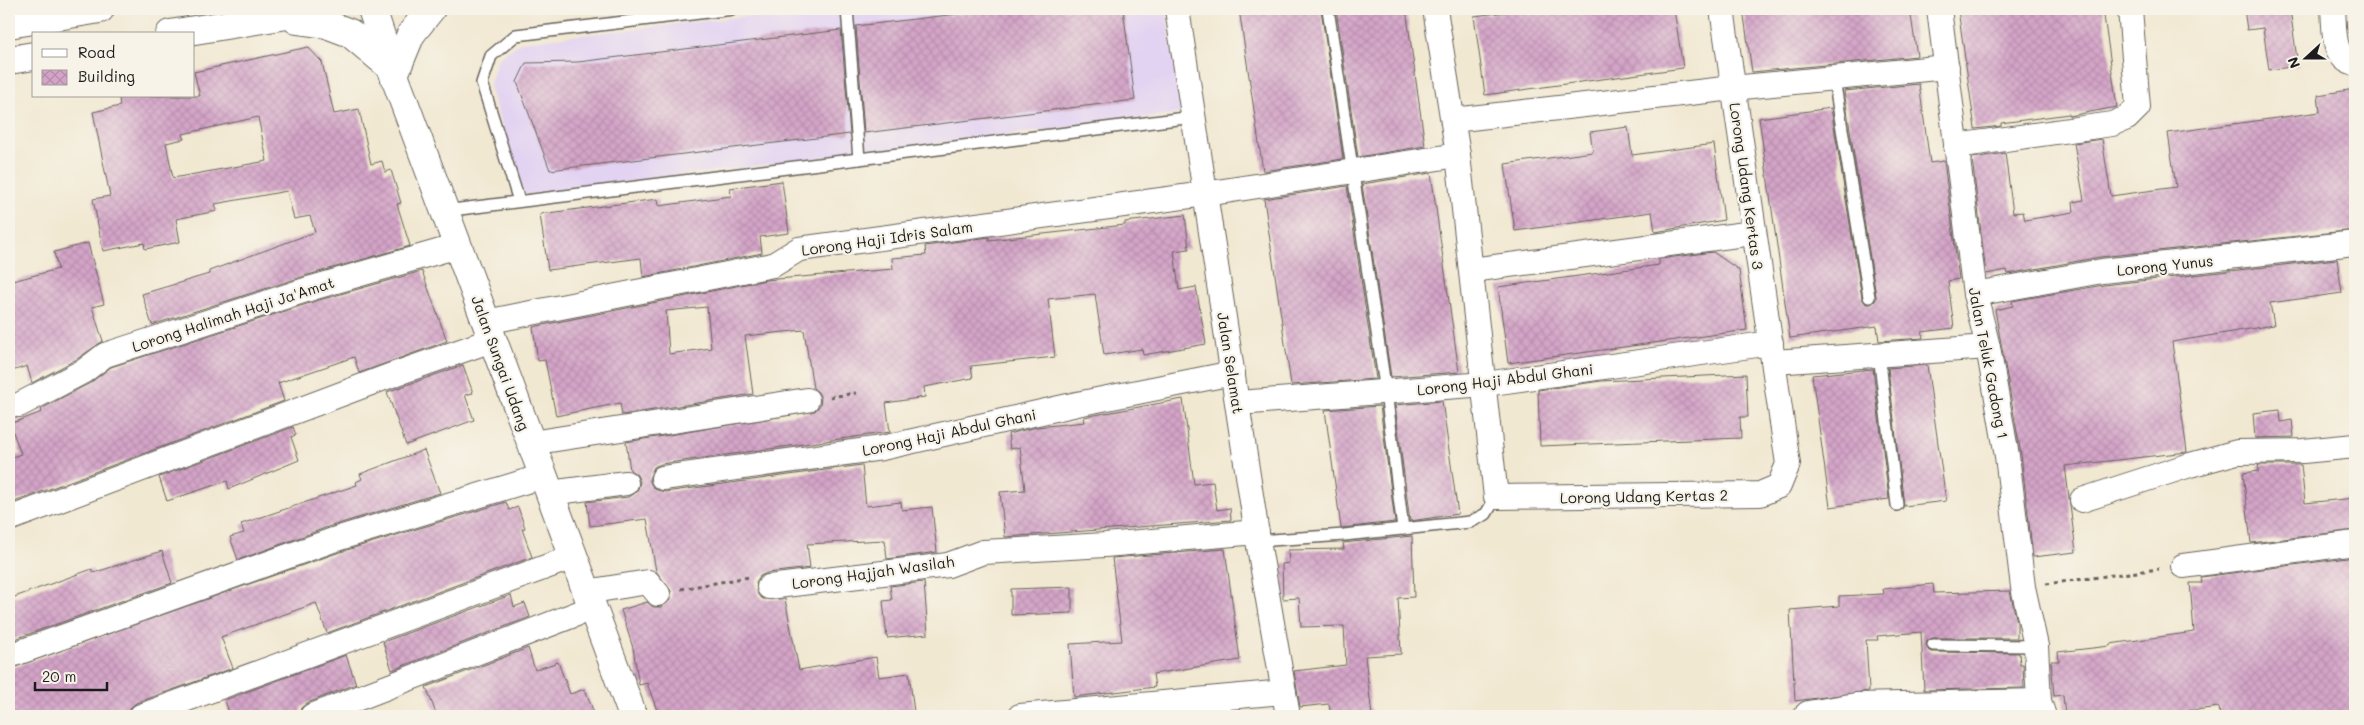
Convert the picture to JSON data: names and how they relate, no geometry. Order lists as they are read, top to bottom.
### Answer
{
  "streets": {
    "street": [
      "Lorong Udang Kertas 3",
      "Lorong Haji Idris Salam",
      "Lorong Yunus",
      "Lorong Halimah Haji Ja'Amat",
      "Jalan Sungai Udang",
      "Jalan Selamat",
      "Jalan Teluk Gadong 1",
      "Lorong Haji Abdul Ghani",
      "Lorong Udang Kertas 2",
      "Lorong Hajjah Wasilah"
    ]
  },
  "crossings": [
    ["Lorong Udang Kertas 3", "Lorong Haji Abdul Ghani"],
    ["Lorong Udang Kertas 3", "Lorong Udang Kertas 2"],
    ["Lorong Haji Idris Salam", "Jalan Sungai Udang"],
    ["Lorong Haji Idris Salam", "Jalan Selamat"],
    ["Lorong Yunus", "Jalan Teluk Gadong 1"],
    ["Lorong Halimah Haji Ja'Amat", "Jalan Sungai Udang"],
    ["Jalan Selamat", "Lorong Haji Abdul Ghani"],
    ["Jalan Selamat", "Lorong Hajjah Wasilah"],
    ["Jalan Teluk Gadong 1", "Lorong Haji Abdul Ghani"],
    ["Lorong Haji Abdul Ghani", "Lorong Udang Kertas 2"]
  ],
  "legend": ["Road", "Building"],
  "scale_bar": "20 m",
  "north": "left"
}
